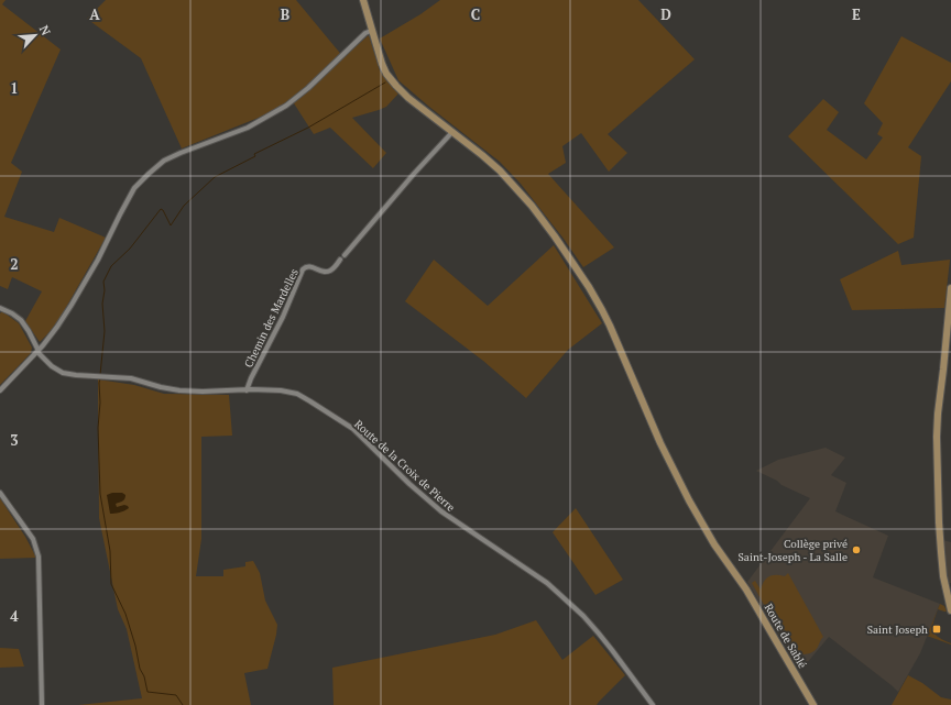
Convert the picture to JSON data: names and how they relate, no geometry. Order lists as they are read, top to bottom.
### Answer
{
  "streets": {
    "main road": ["Route de Sablé"],
    "street": ["Chemin des Mardelles", "Route de la Croix de Pierre"]
  },
  "crossings": [
    ["Chemin des Mardelles", "Route de la Croix de Pierre"]
  ],
  "places": {
    "other": ["Collège privé Saint-Joseph - La Salle"],
    "transit": ["Saint Joseph"]
  },
  "north": "top right",
  "grid": {
    "columns": [
      "A",
      "B",
      "C",
      "D",
      "E"
    ],
    "rows": [
      "1",
      "2",
      "3",
      "4"
    ]
  }
}
